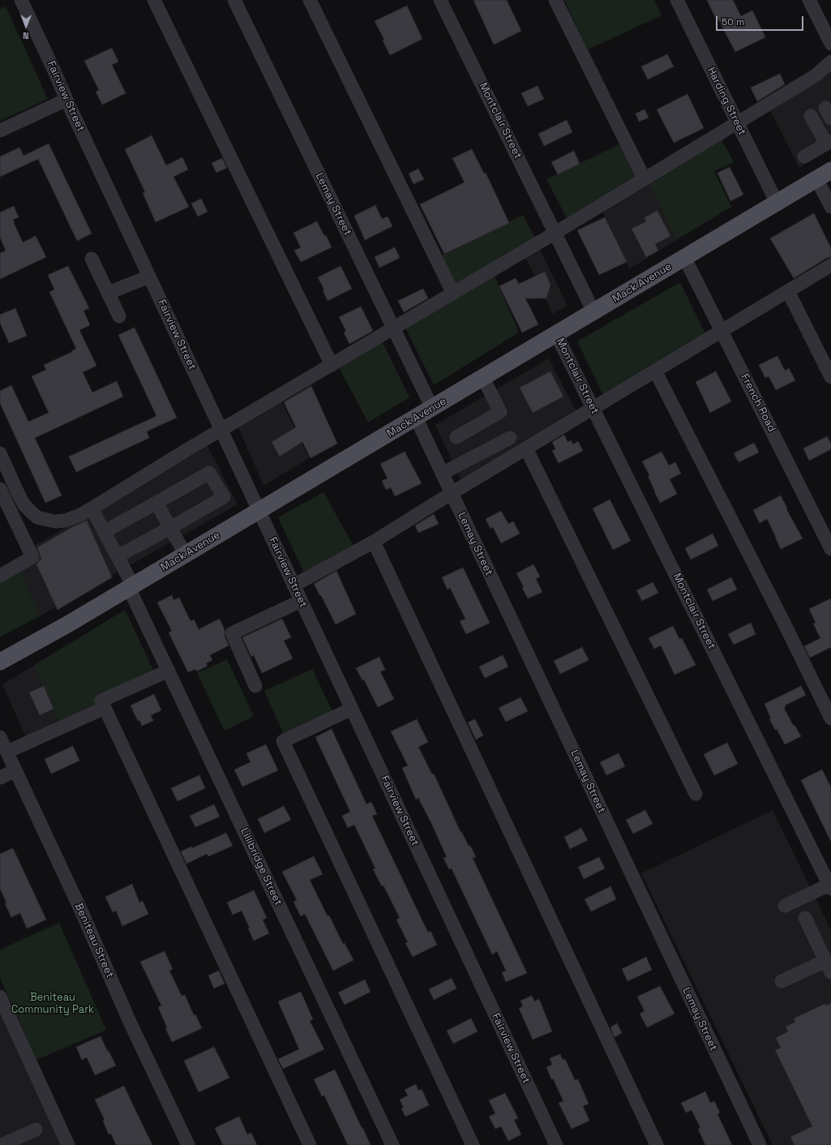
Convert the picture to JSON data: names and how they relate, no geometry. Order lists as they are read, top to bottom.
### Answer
{
  "streets": {
    "main road": ["Mack Avenue"],
    "street": [
      "Fairview Street",
      "Harding Street",
      "Montclair Street",
      "Lemay Street",
      "French Road",
      "Lillibridge Street",
      "Beniteau Street"
    ]
  },
  "crossings": [
    ["Fairview Street", "Mack Avenue"],
    ["Harding Street", "Mack Avenue"],
    ["Montclair Street", "Mack Avenue"],
    ["Lemay Street", "Mack Avenue"],
    ["Mack Avenue", "French Road"],
    ["Mack Avenue", "Lillibridge Street"]
  ],
  "parks": ["Beniteau Community Park"],
  "scale_bar": "50 m",
  "north": "bottom"
}
